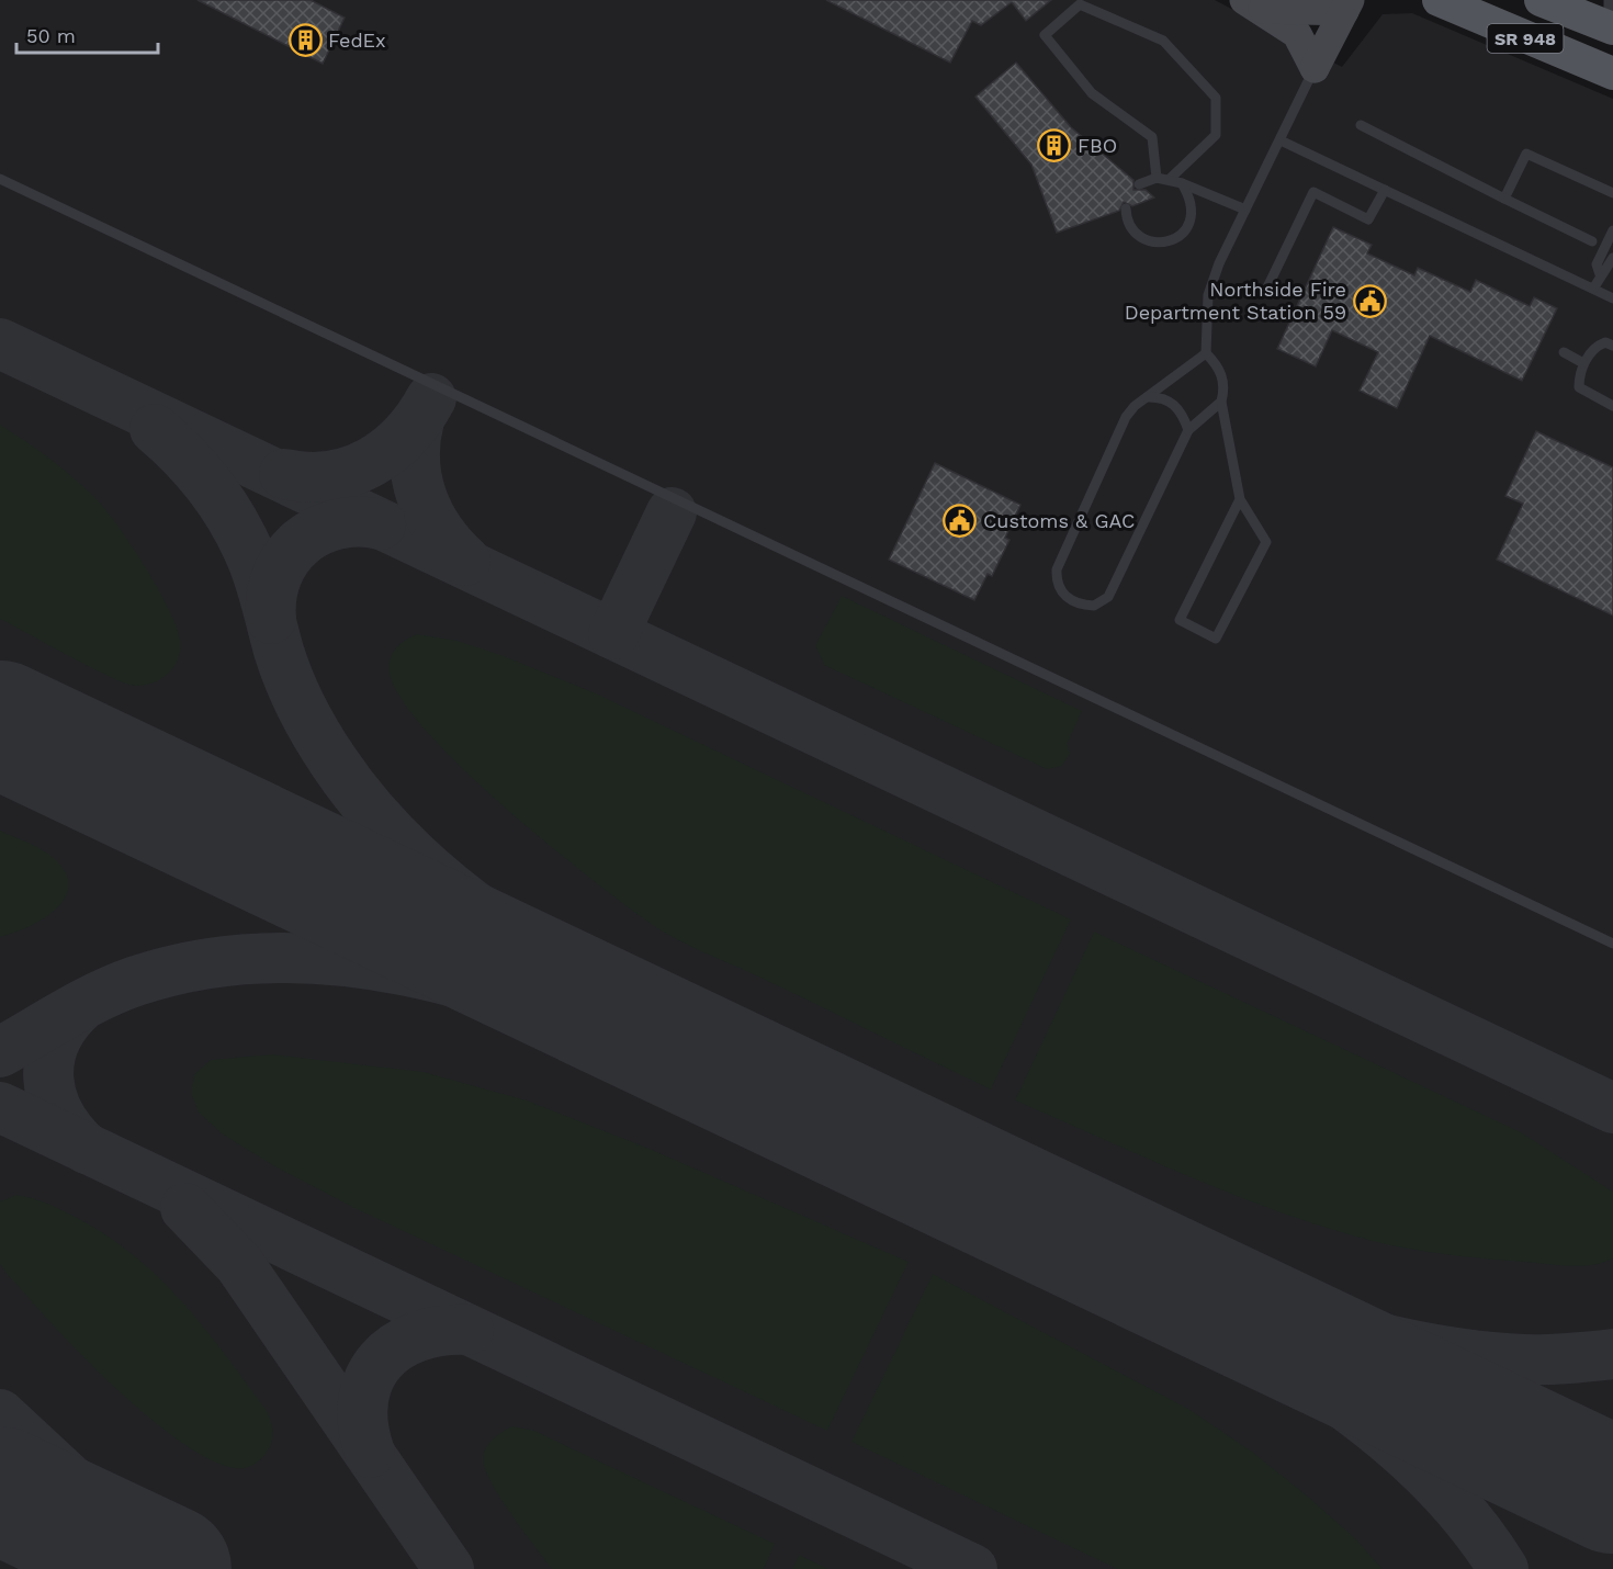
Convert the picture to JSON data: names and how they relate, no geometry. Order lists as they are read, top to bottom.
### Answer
{
  "streets": {
    "main road": ["SR 948"]
  },
  "places": {
    "building": ["FedEx", "FBO"],
    "public building": ["Northside Fire Department Station 59", "Customs & GAC"]
  },
  "scale_bar": "50 m"
}
